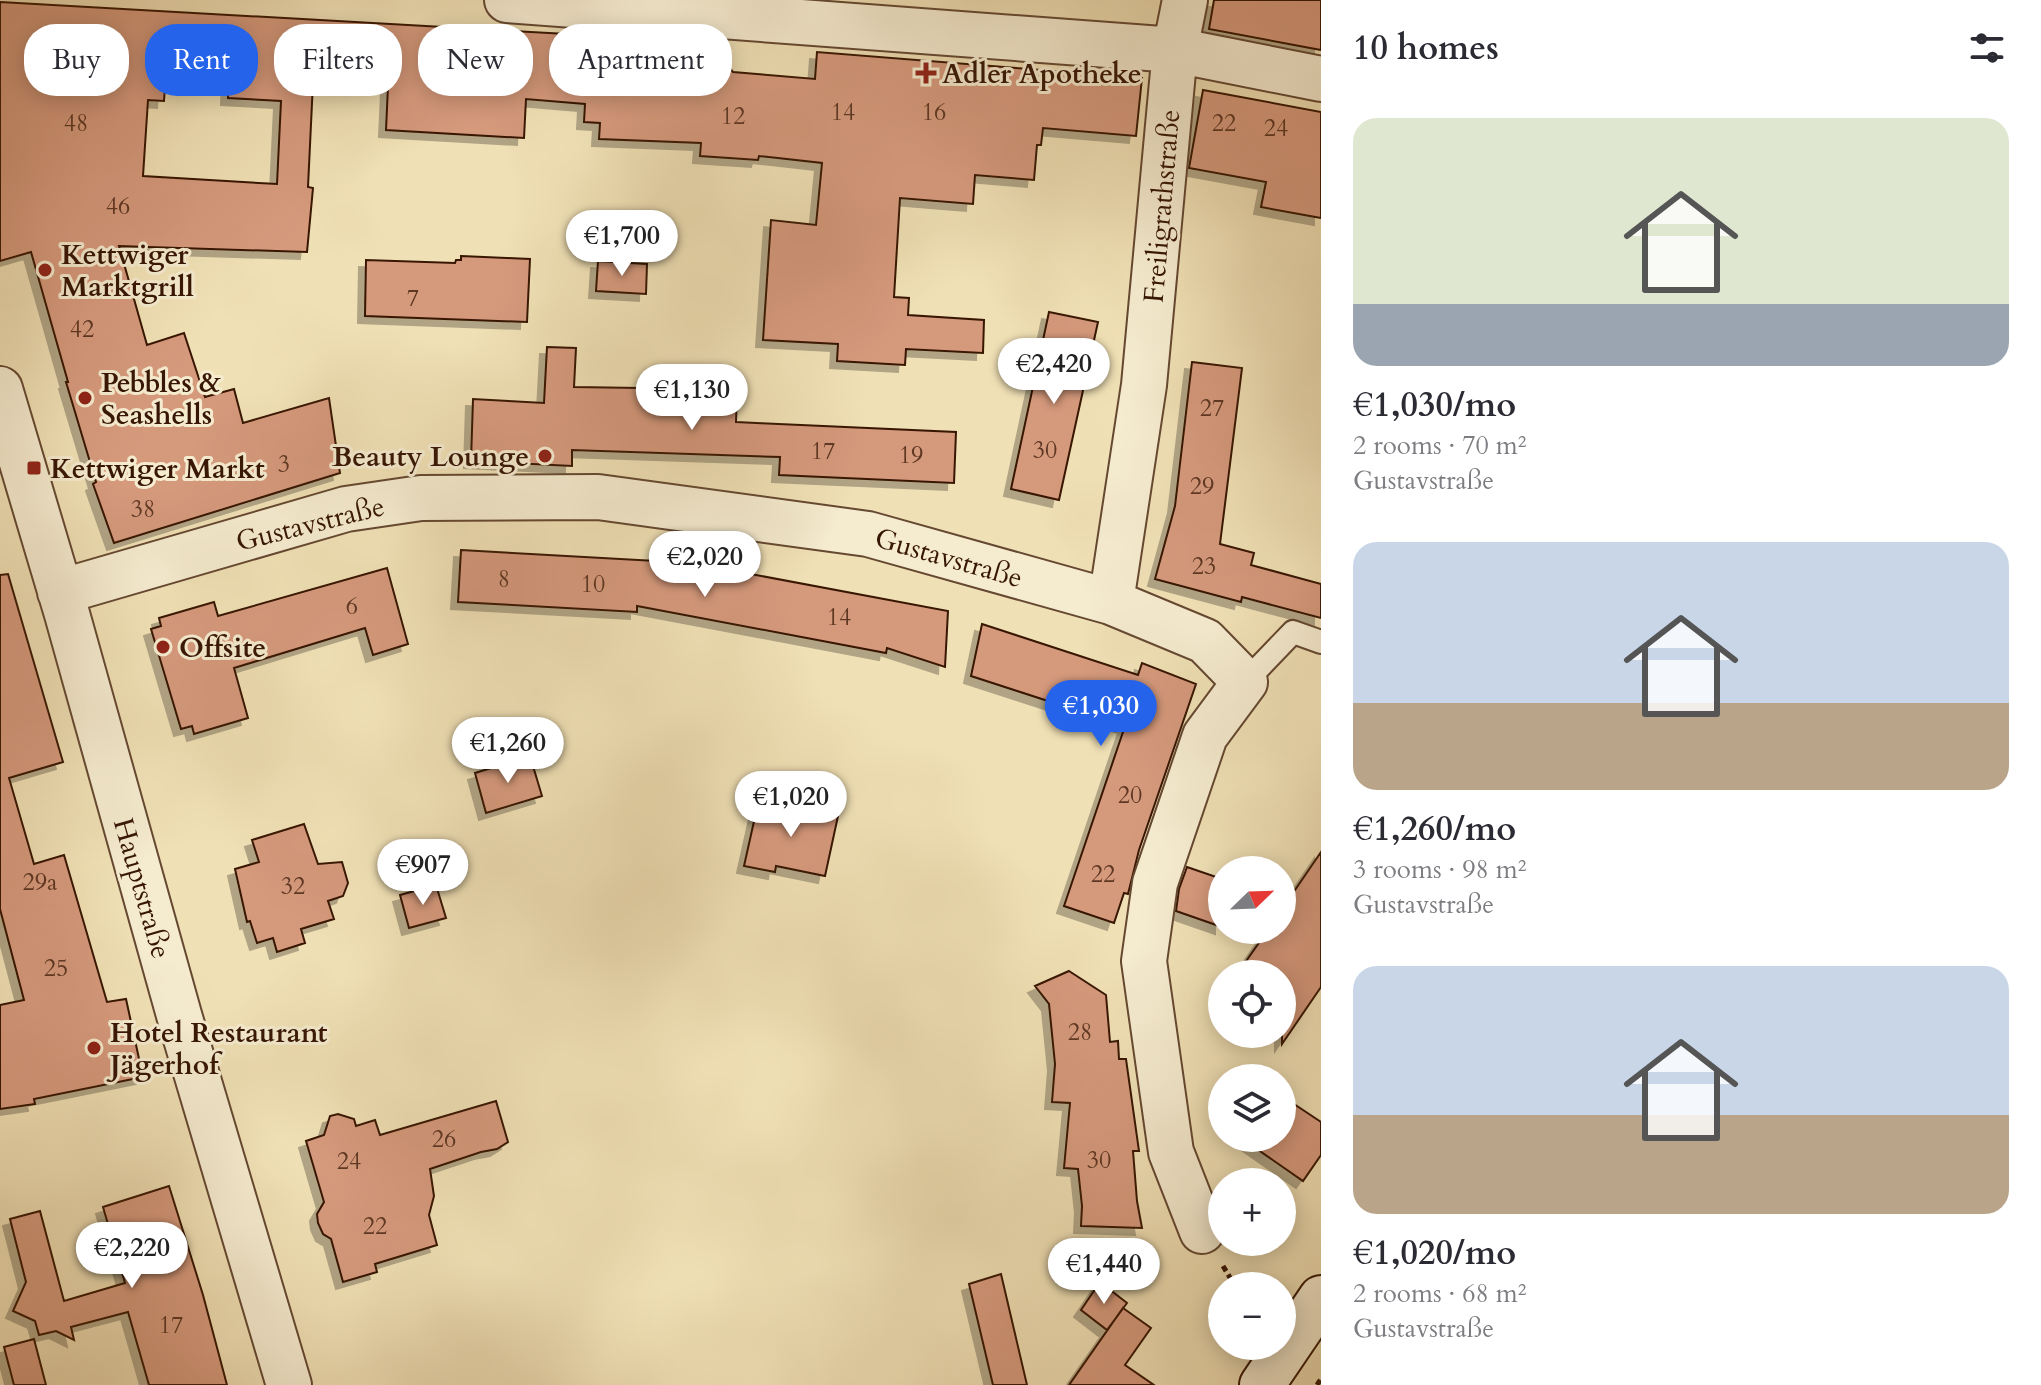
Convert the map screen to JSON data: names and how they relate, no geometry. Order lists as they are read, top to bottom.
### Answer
{
  "streets": {
    "street": ["Freiligrathstraße", "Gustavstraße", "Hauptstraße"]
  },
  "crossings": [
    ["Freiligrathstraße", "Gustavstraße"],
    ["Gustavstraße", "Hauptstraße"]
  ],
  "places": {
    "health": ["Adler Apotheke"],
    "other": [
      "Kettwiger Marktgrill",
      "Pebbles & Seashells",
      "Beauty Lounge",
      "Offsite",
      "Hotel Restaurant Jägerhof"
    ],
    "transit": ["Kettwiger Markt"]
  },
  "house_numbers": [
    "14",
    "16",
    "12",
    "48",
    "22",
    "24",
    "46",
    "7",
    "42",
    "27",
    "30",
    "17",
    "19",
    "3",
    "29",
    "38",
    "23",
    "8",
    "10",
    "6",
    "14",
    "20",
    "22",
    "29a",
    "32",
    "25",
    "28",
    "26",
    "30",
    "24",
    "22",
    "17"
  ],
  "north": "top right",
  "page": {
    "heading": "10 homes",
    "chip": [
      "Buy",
      "Rent",
      "Filters",
      "New",
      "Apartment"
    ],
    "list": [
      {
        "name": "€1,030/mo",
        "note": "2 rooms · 70 m² · Gustavstraße"
      },
      {
        "name": "€1,260/mo",
        "note": "3 rooms · 98 m² · Gustavstraße"
      },
      {
        "name": "€1,020/mo",
        "note": "2 rooms · 68 m² · Gustavstraße"
      }
    ],
    "price": [
      "€1,700",
      "€2,420",
      "€1,130",
      "€2,020",
      "€1,030",
      "€1,260",
      "€1,020",
      "€907",
      "€2,220",
      "€1,440"
    ],
    "map_buttons": ["+", "−"]
  }
}
